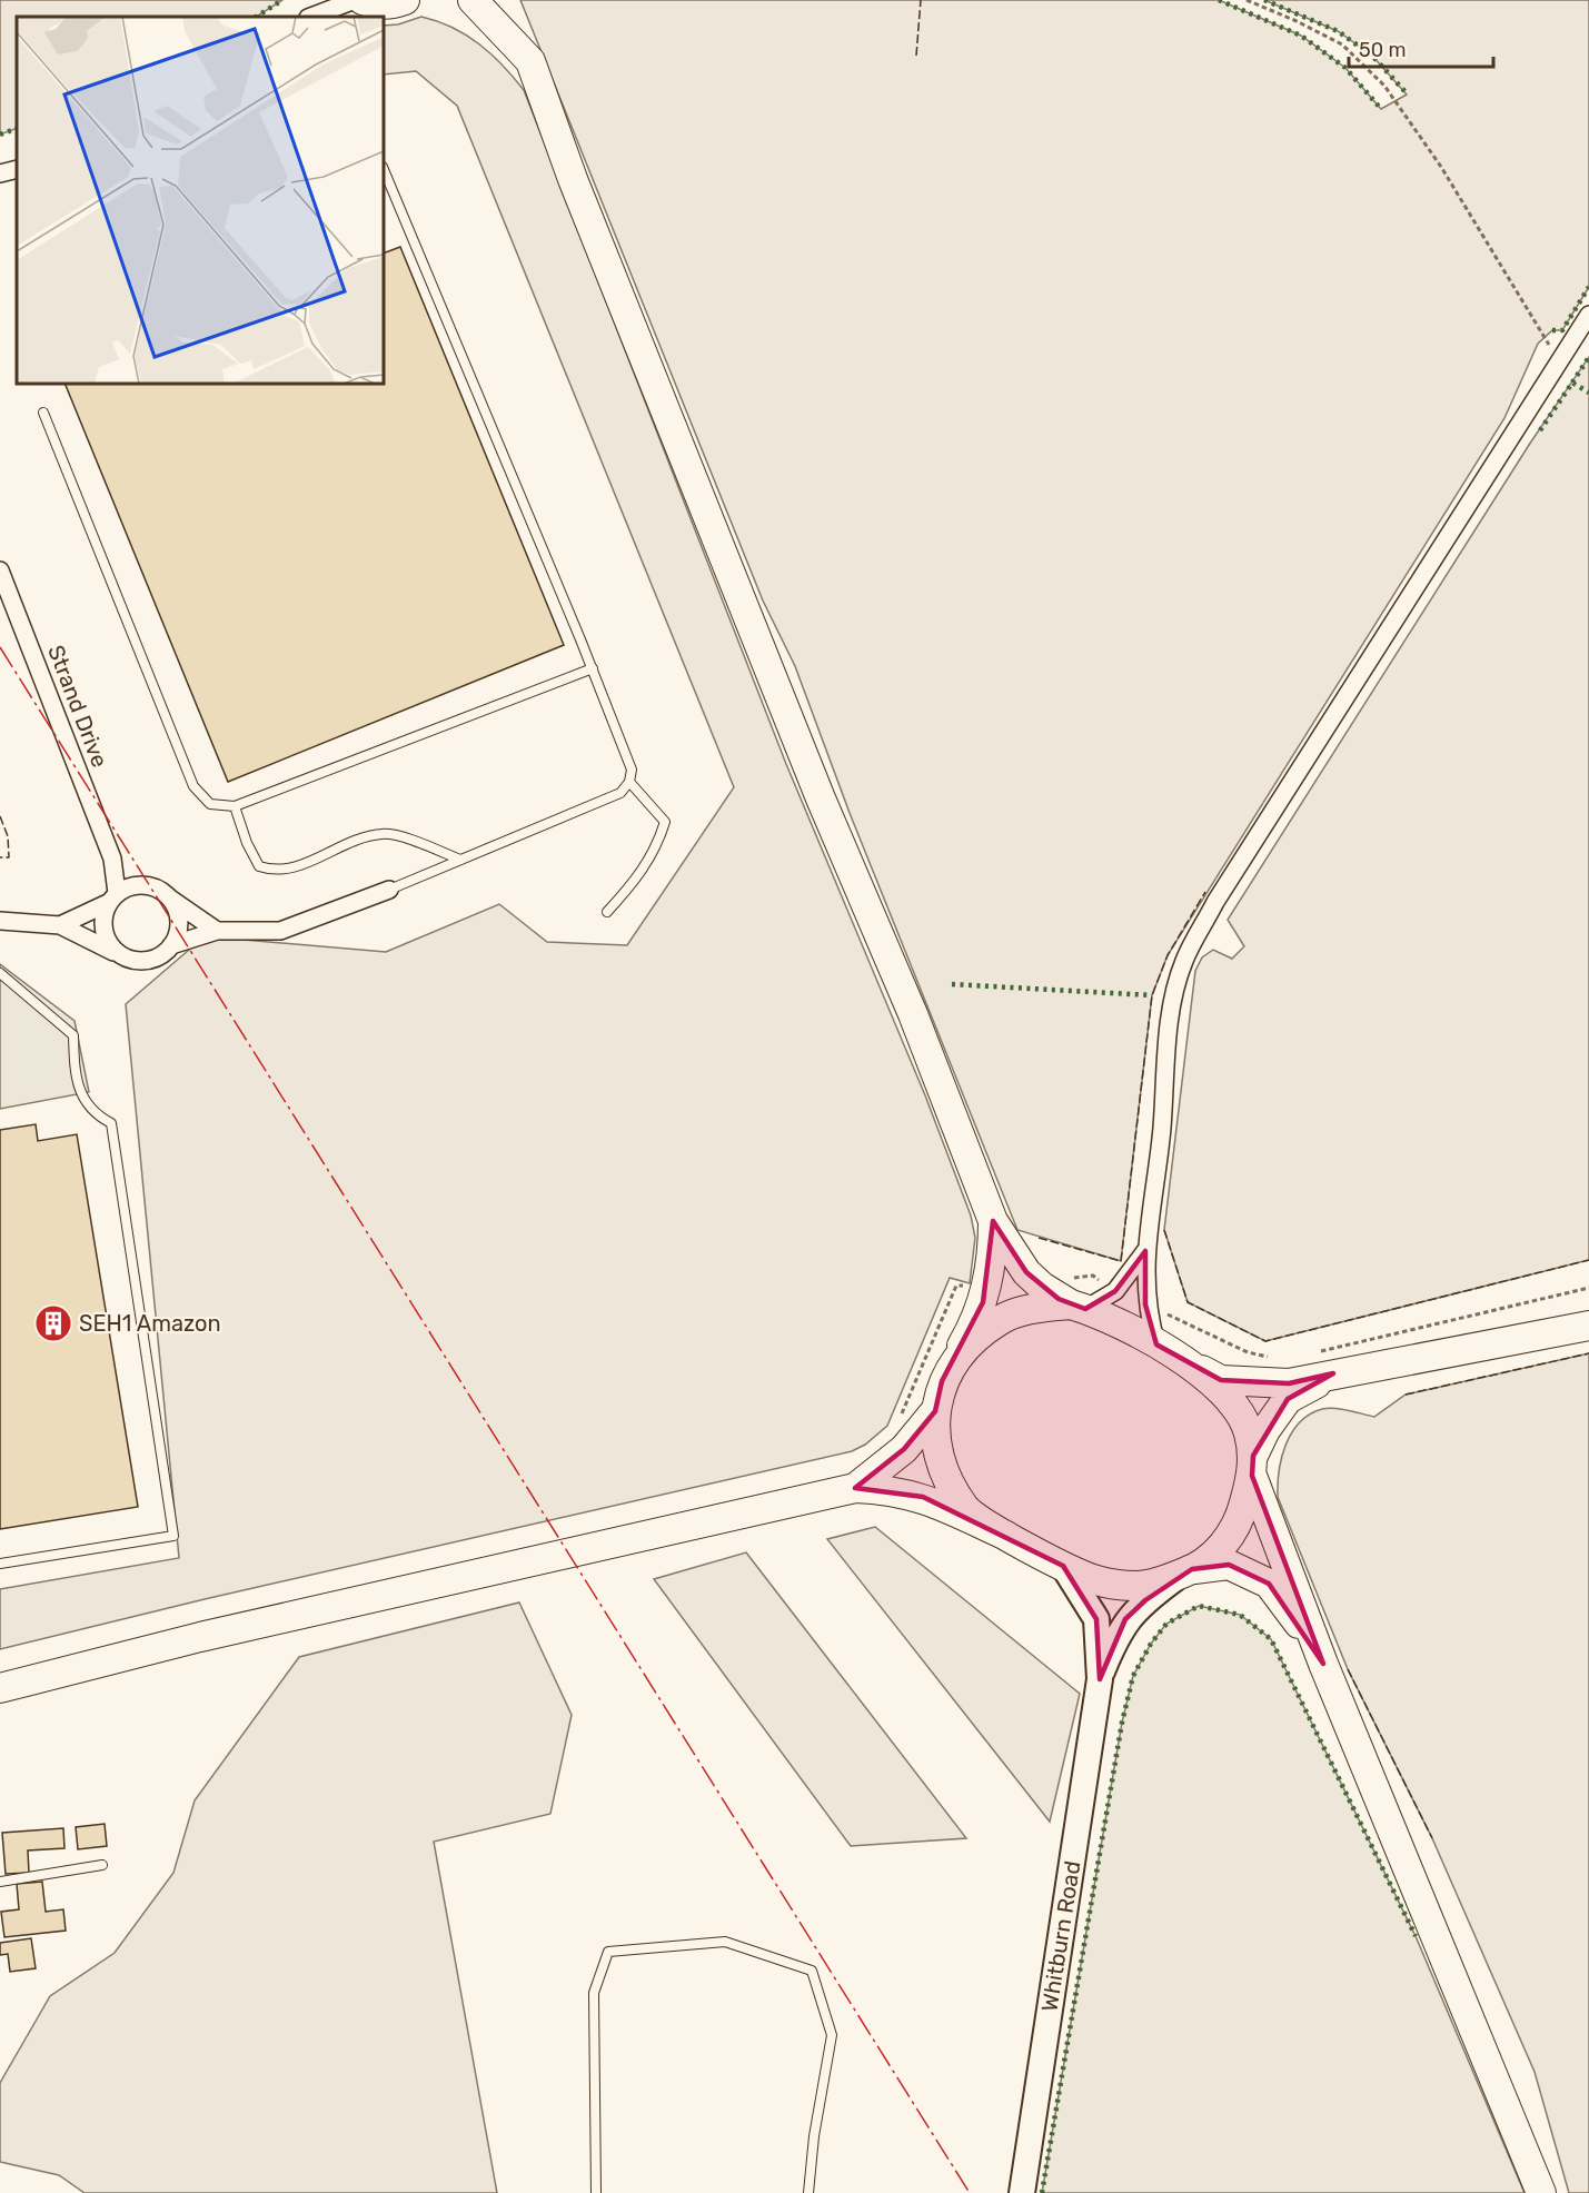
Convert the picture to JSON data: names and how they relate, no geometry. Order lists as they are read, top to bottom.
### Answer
{
  "streets": {
    "main road": ["Whitburn Road"],
    "street": ["Strand Drive"]
  },
  "places": {
    "building": ["SEH1 Amazon"]
  },
  "scale_bar": "50 m"
}
